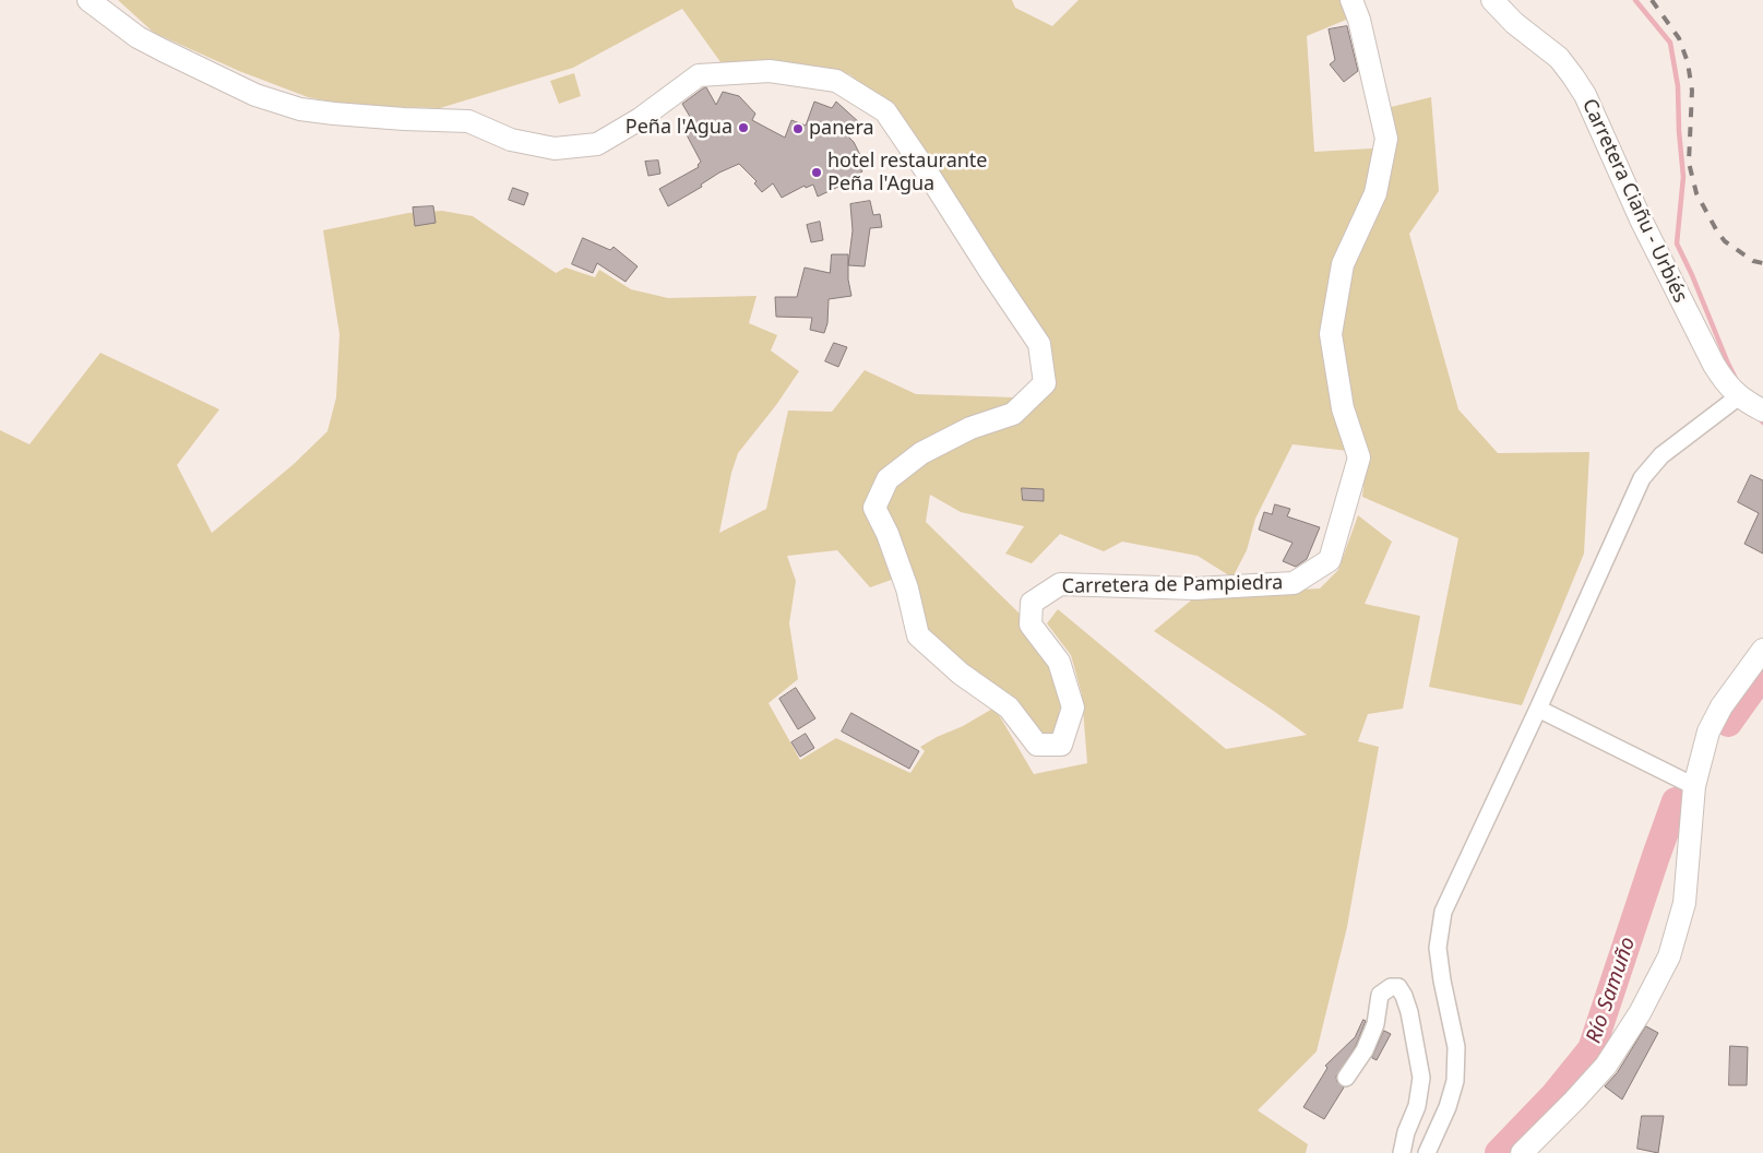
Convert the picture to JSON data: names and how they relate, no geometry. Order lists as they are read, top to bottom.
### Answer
{
  "streets": {
    "street": ["Carretera Ciañu - Urbiés", "Carretera de Pampiedra"]
  },
  "water": ["Río Samuño"],
  "places": ["Peña l'Agua", "panera", "hotel restaurante Peña l'Agua"]
}
